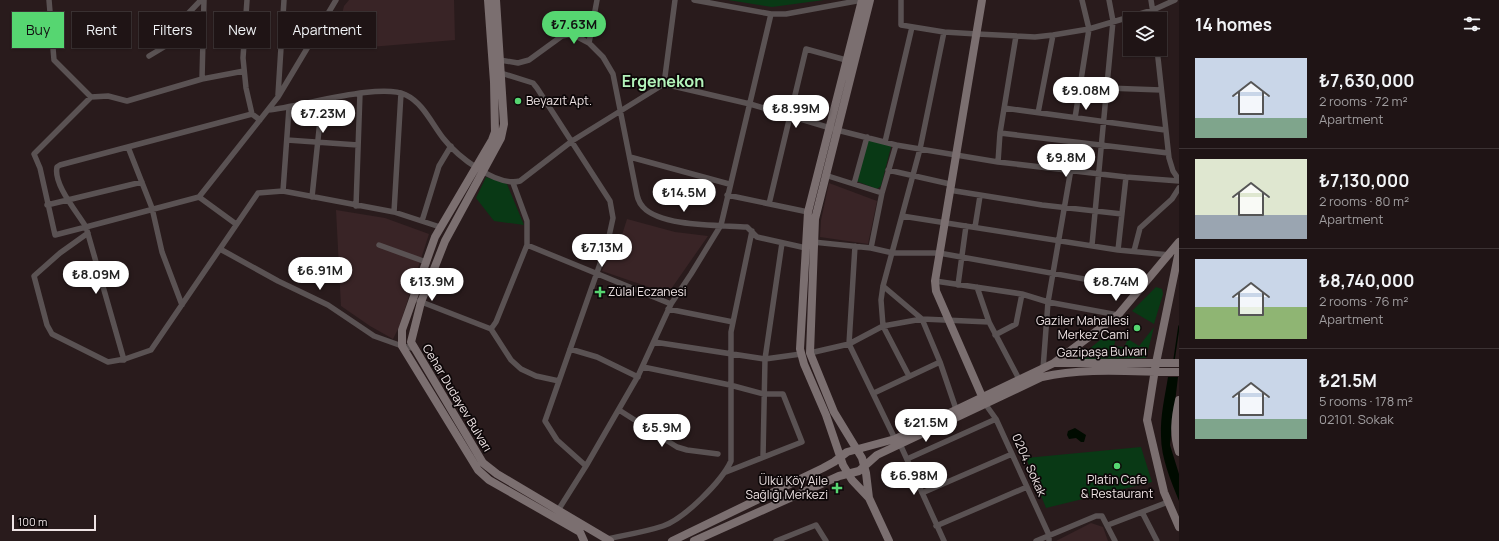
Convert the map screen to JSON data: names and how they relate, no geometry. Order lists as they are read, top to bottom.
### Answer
{
  "streets": {
    "street": ["Gazipaşa Bulvarı", "Cehar Dudayev Bulvarı", "0204. Sokak"]
  },
  "crossings": [
    ["Gazipaşa Bulvarı", "0204. Sokak"]
  ],
  "districts": ["Ergenekon"],
  "places": {
    "other": ["Beyazıt Apt.", "Gaziler Mahallesi Merkez Cami", "Platin Cafe & Restaurant"],
    "health": ["Zülal Eczanesi", "Ülkü Köy Aile Sağlığı Merkezi"]
  },
  "scale_bar": "100 m",
  "page": {
    "heading": "14 homes",
    "price": [
      "₺7.63M",
      "₺9.08M",
      "₺8.99M",
      "₺7.23M",
      "₺9.8M",
      "₺14.5M",
      "₺7.13M",
      "₺6.91M",
      "₺8.09M",
      "₺13.9M",
      "₺8.74M",
      "₺21.5M",
      "₺5.9M",
      "₺6.98M"
    ],
    "chip": [
      "Buy",
      "Rent",
      "Filters",
      "New",
      "Apartment"
    ],
    "list": [
      {
        "name": "₺7,630,000",
        "note": "2 rooms · 72 m² · Apartment"
      },
      {
        "name": "₺7,130,000",
        "note": "2 rooms · 80 m² · Apartment"
      },
      {
        "name": "₺8,740,000",
        "note": "2 rooms · 76 m² · Apartment"
      },
      {
        "name": "₺21.5M",
        "note": "5 rooms · 178 m² · 02101. Sokak"
      }
    ],
    "scale": "100 m"
  }
}
